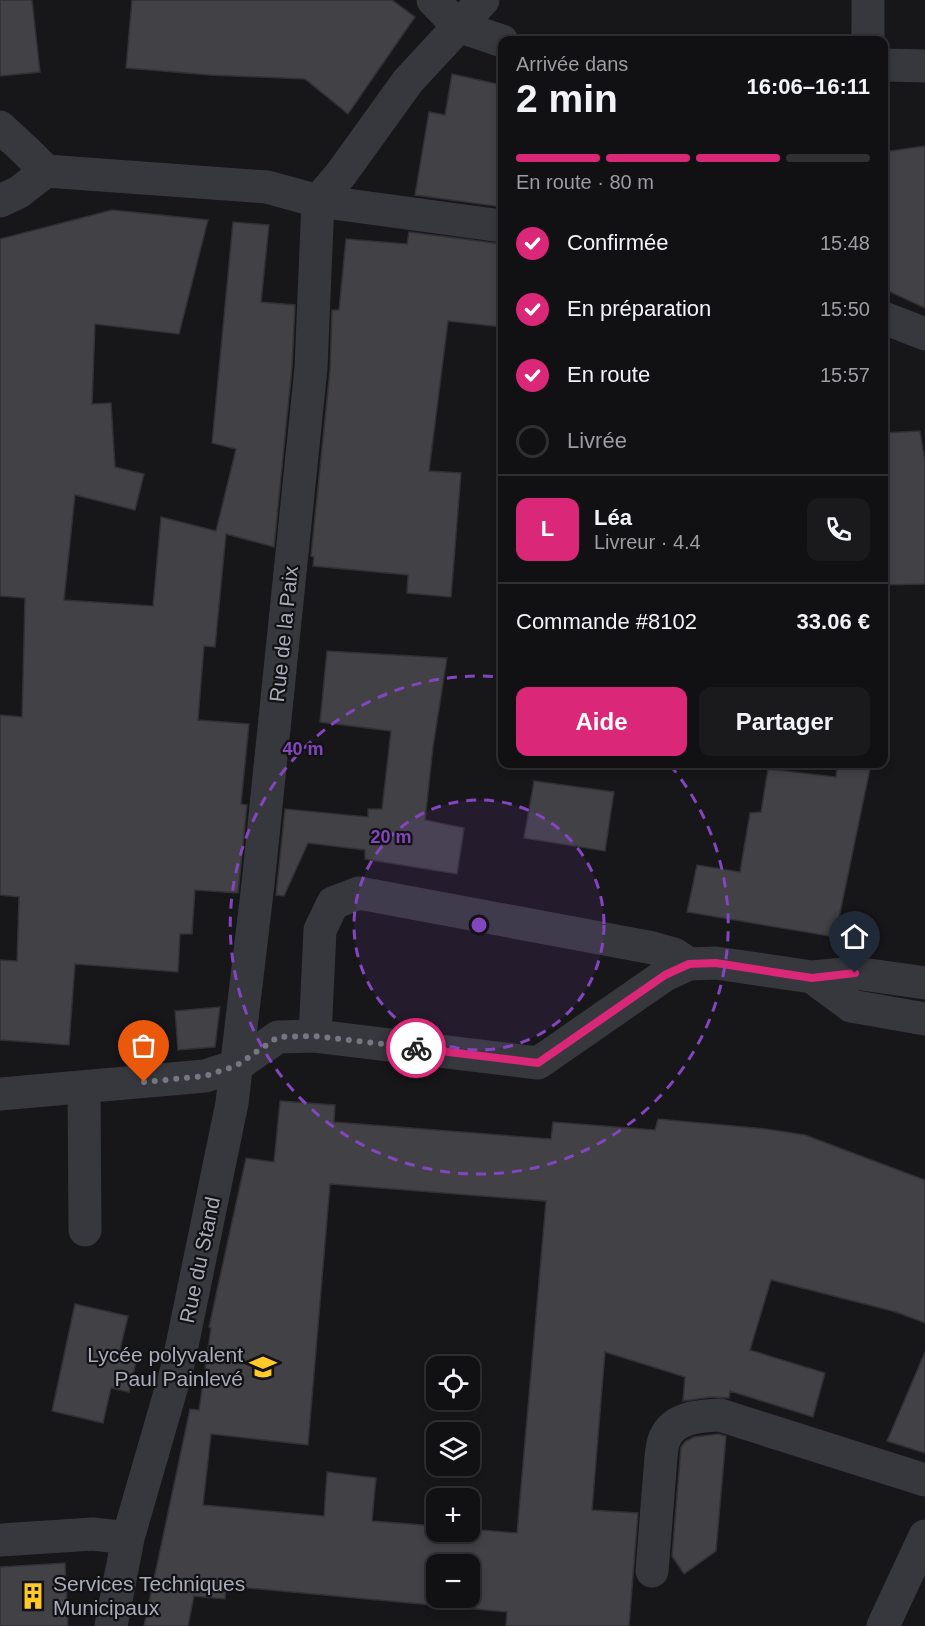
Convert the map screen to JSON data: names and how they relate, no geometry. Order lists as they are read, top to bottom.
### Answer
{
  "streets": {
    "street": ["Rue de la Paix", "Rue du Stand"]
  },
  "crossings": [
    ["Rue de la Paix", "Rue du Stand"]
  ],
  "places": {
    "school or university": ["Lycée polyvalent Paul Painlevé"],
    "building": ["Services Techniques Municipaux"]
  },
  "page": {
    "heading": ["2 min", "Arrivée dans", "16:06–16:11"],
    "panel": [
      "Léa",
      "Livreur · 4.4",
      "Commande #8102",
      "33.06 €"
    ],
    "bar": "En route · 80 m",
    "list": [
      ["Confirmée", "15:48"],
      ["En préparation", "15:50"],
      ["En route", "15:57"],
      "Livrée"
    ],
    "round": "L",
    "buttons": ["Aide", "Partager"],
    "map_buttons": ["+", "−"]
  },
  "rings": ["40 m", "20 m"]
}
